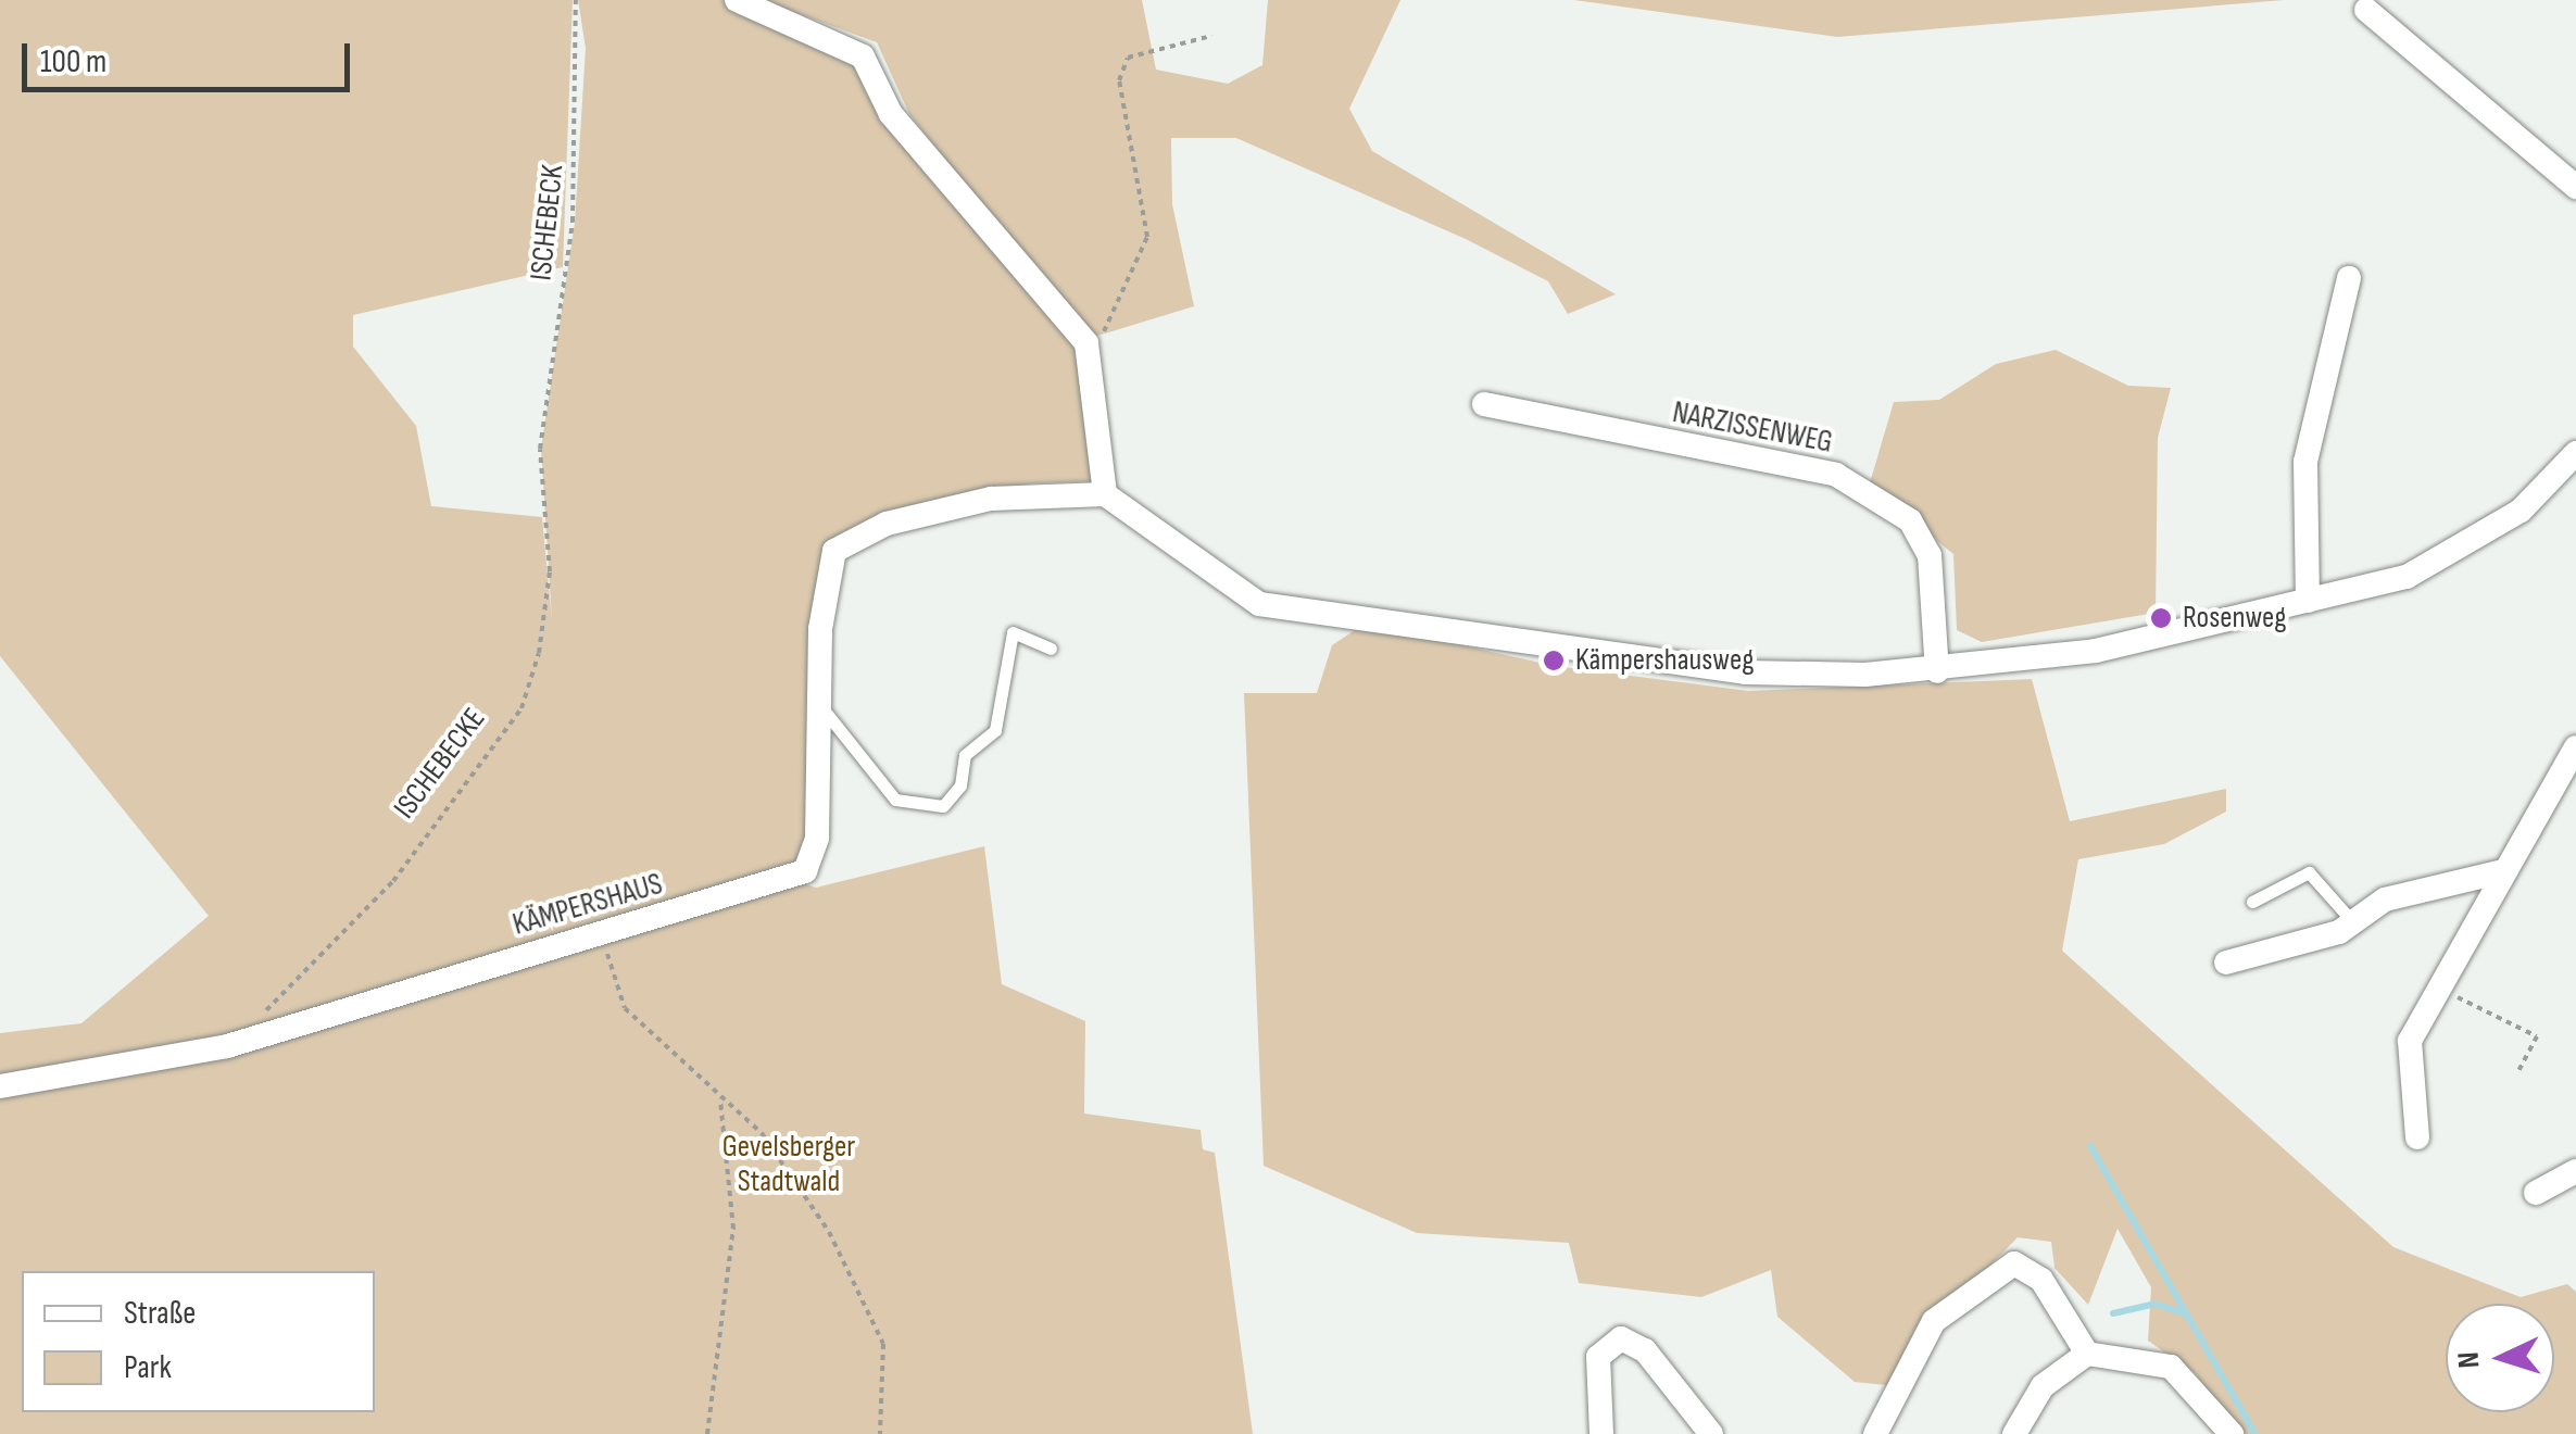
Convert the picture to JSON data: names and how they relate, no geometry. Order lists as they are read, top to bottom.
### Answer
{
  "streets": {
    "street": ["NARZISSENWEG", "KÄMPERSHAUS"],
    "path": ["ISCHEBECK", "ISCHEBECKE"]
  },
  "crossings": [
    ["ISCHEBECK", "ISCHEBECKE"]
  ],
  "parks": ["Gevelsberger Stadtwald"],
  "places": ["Rosenweg", "Kämpershausweg"],
  "legend": ["Straße", "Park"],
  "scale_bar": "100 m",
  "north": "left"
}
